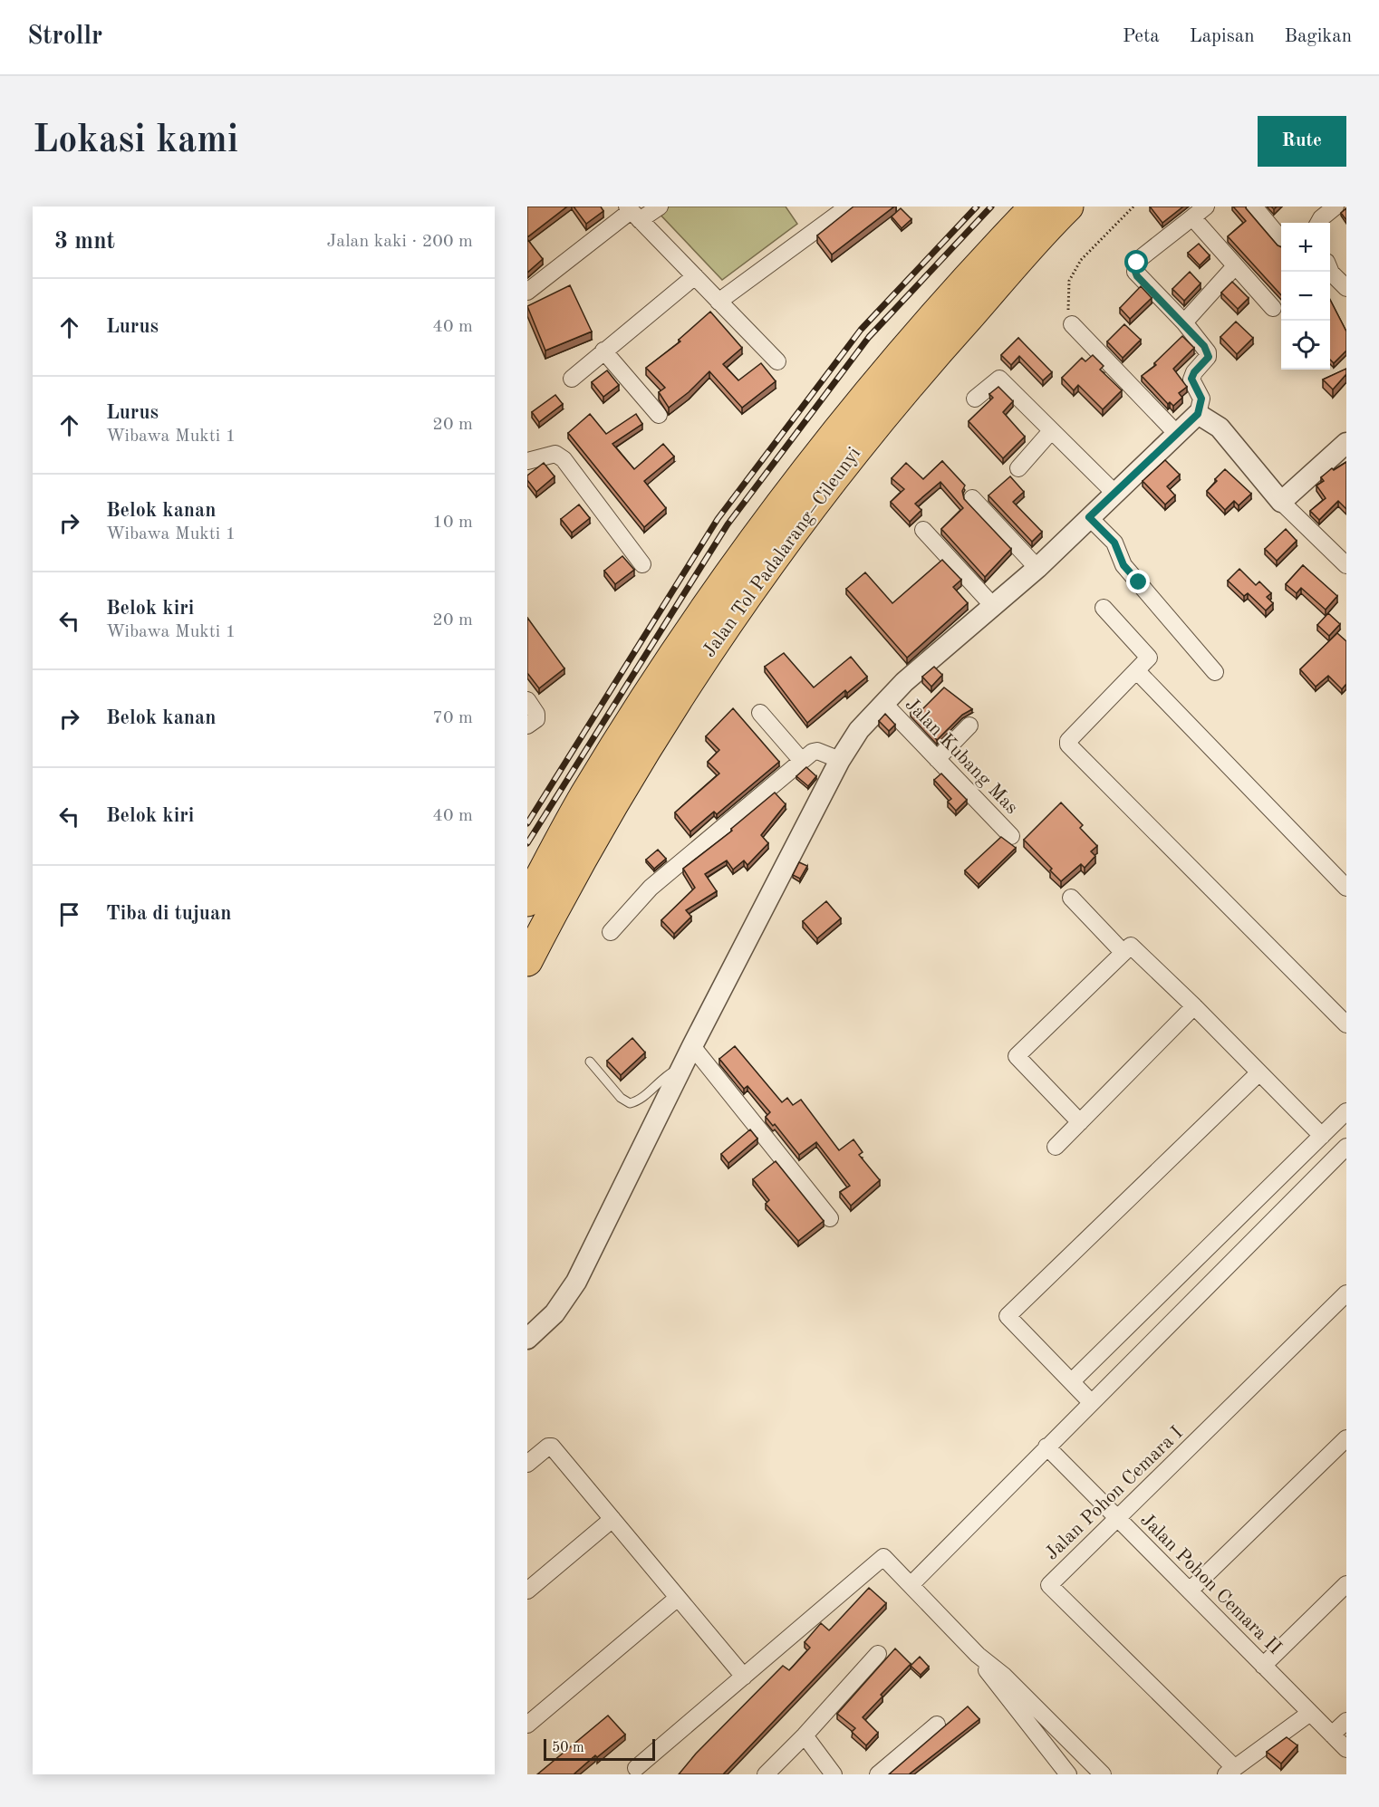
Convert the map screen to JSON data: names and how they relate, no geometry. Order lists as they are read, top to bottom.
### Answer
{
  "streets": {
    "highway": ["Jalan Tol Padalarang–Cileunyi"],
    "street": ["Jalan Kubang Mas", "Jalan Pohon Cemara I", "Jalan Pohon Cemara II"]
  },
  "crossings": [
    ["Jalan Pohon Cemara I", "Jalan Pohon Cemara II"]
  ],
  "scale_bar": "50 m",
  "page": {
    "header": "Strollr",
    "nav": ["Peta", "Lapisan", "Bagikan"],
    "buttons": "Rute",
    "title": "Lokasi kami",
    "heading": ["3 mnt", "Jalan kaki · 200 m"],
    "map_buttons": ["+", "−"],
    "list": [
      ["Lurus", "40 m"],
      ["Lurus", "Wibawa Mukti 1", "20 m"],
      ["Belok kanan", "Wibawa Mukti 1", "10 m"],
      ["Belok kiri", "Wibawa Mukti 1", "20 m"],
      ["Belok kanan", "70 m"],
      ["Belok kiri", "40 m"],
      "Tiba di tujuan"
    ],
    "scale": "50 m"
  }
}
